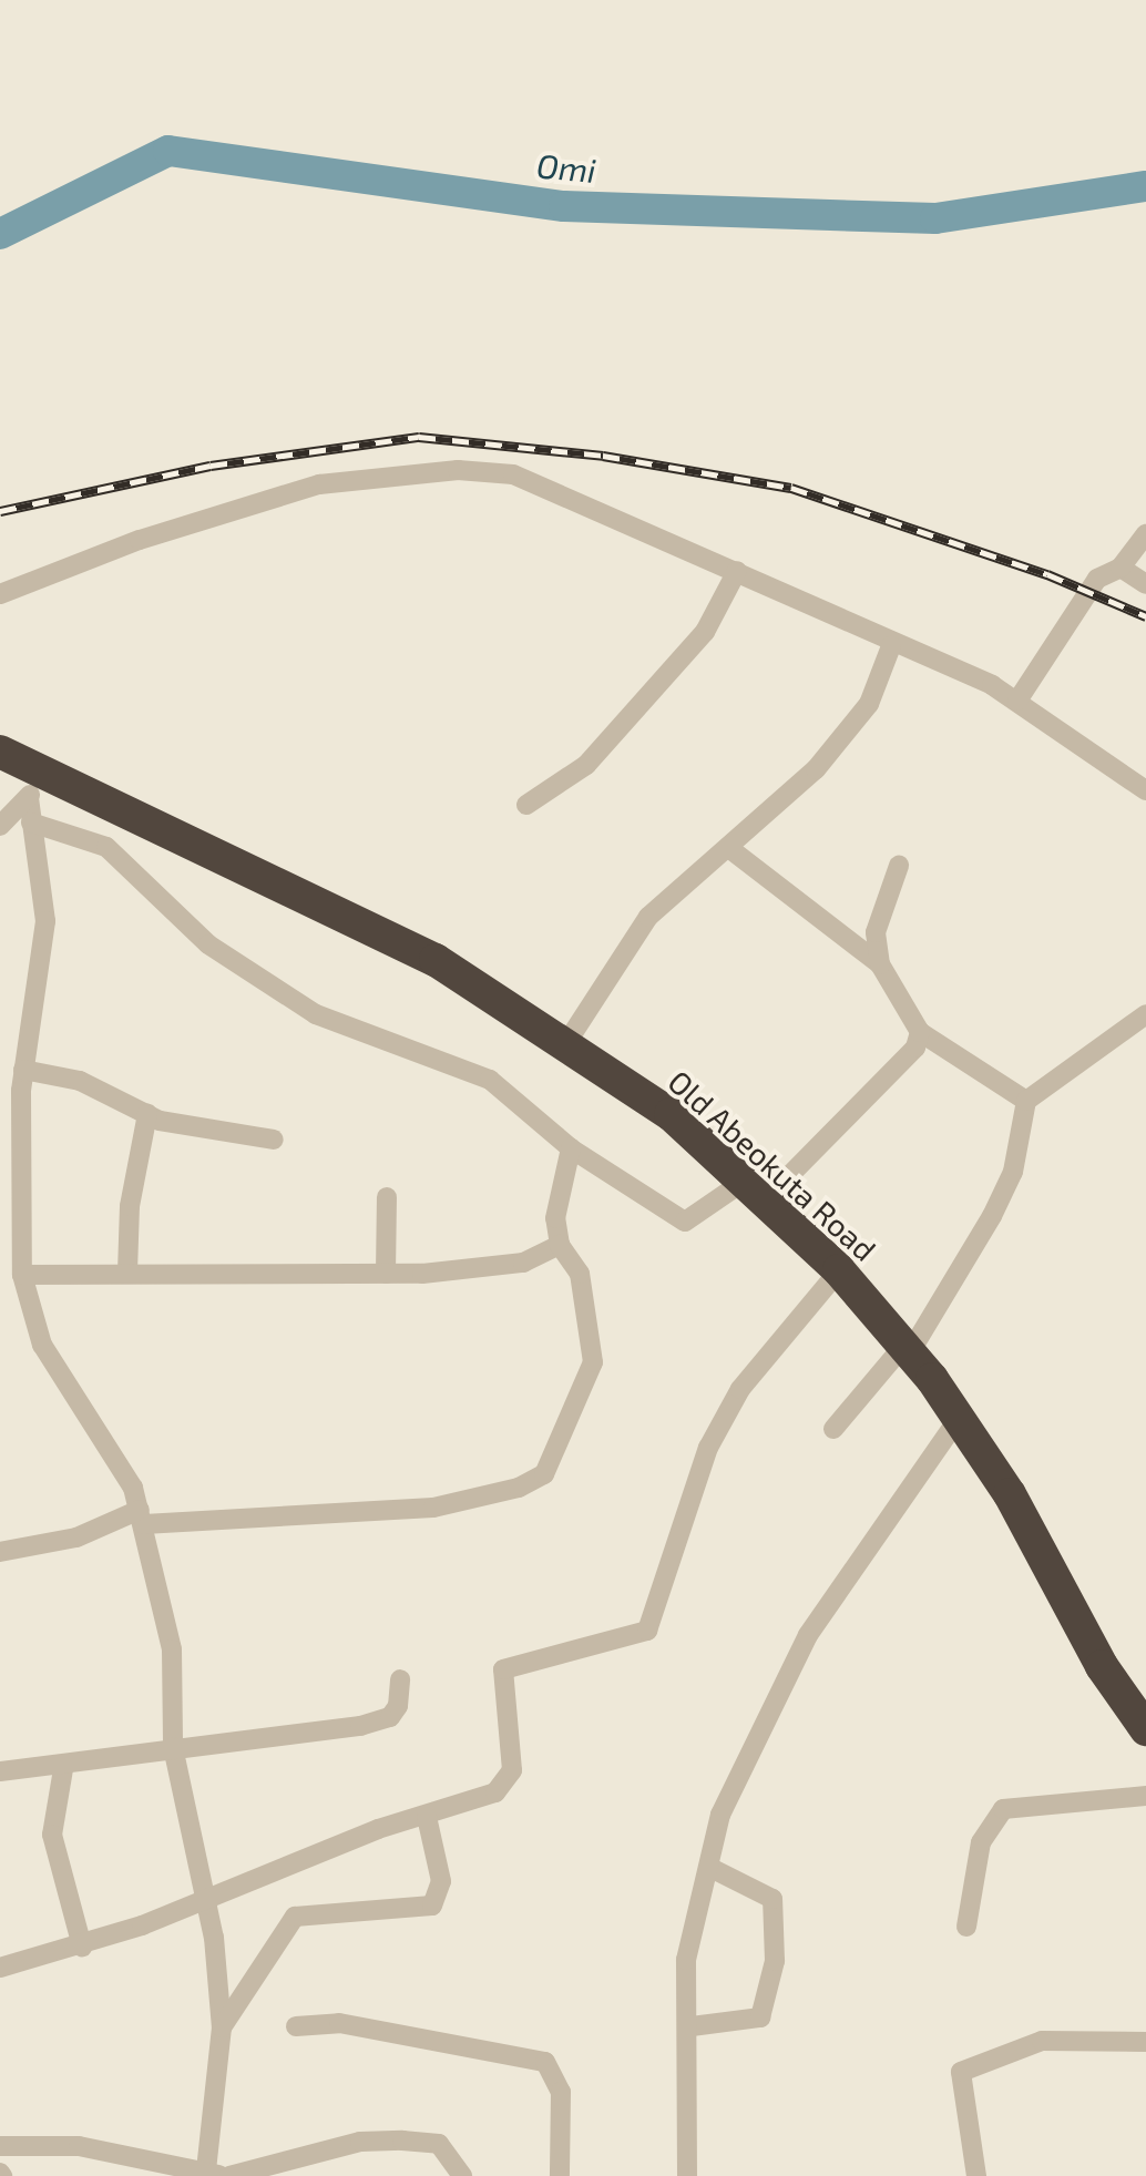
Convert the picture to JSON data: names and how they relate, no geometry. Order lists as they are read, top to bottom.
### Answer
{
  "streets": {
    "highway": ["Old Abeokuta Road"]
  },
  "water": ["Omi"]
}
